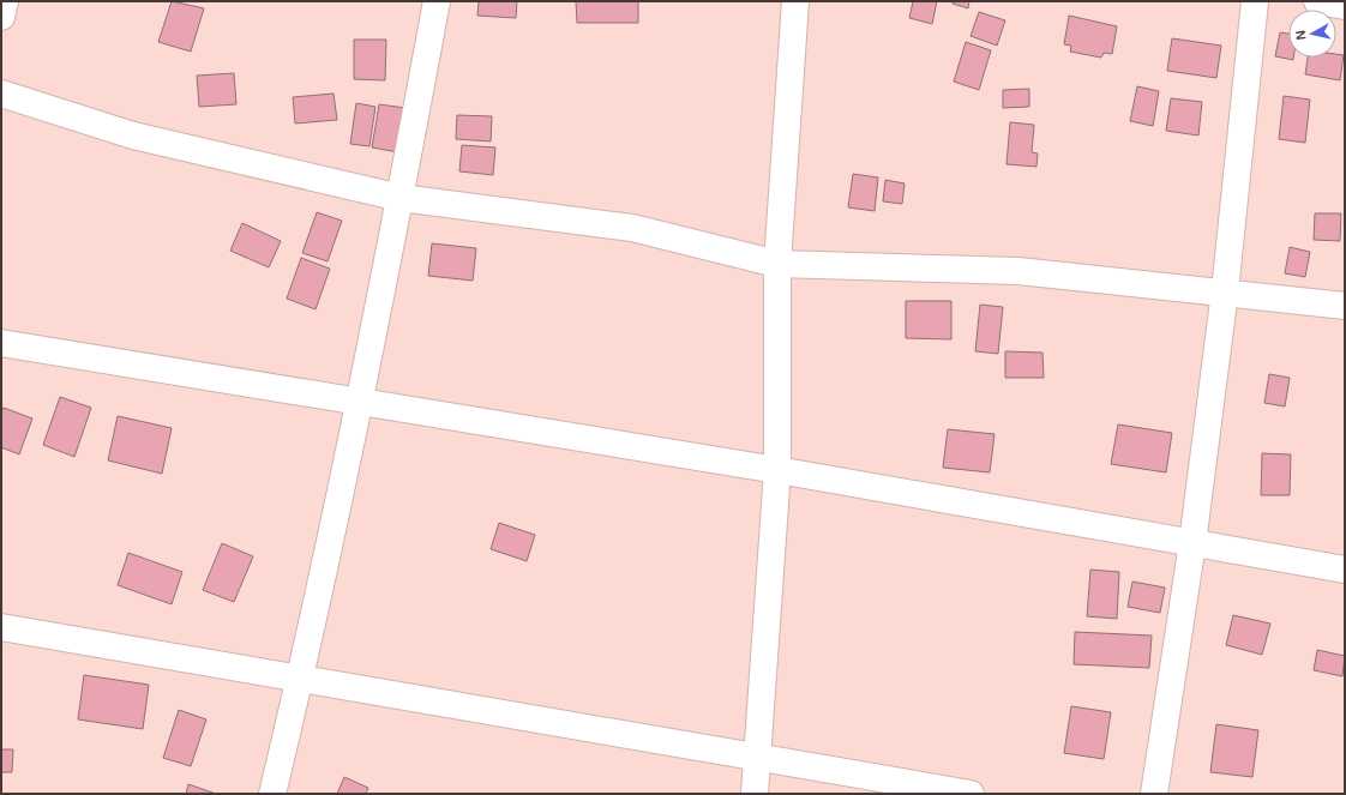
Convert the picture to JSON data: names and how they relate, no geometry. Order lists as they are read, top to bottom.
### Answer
{
  "north": "left"
}
